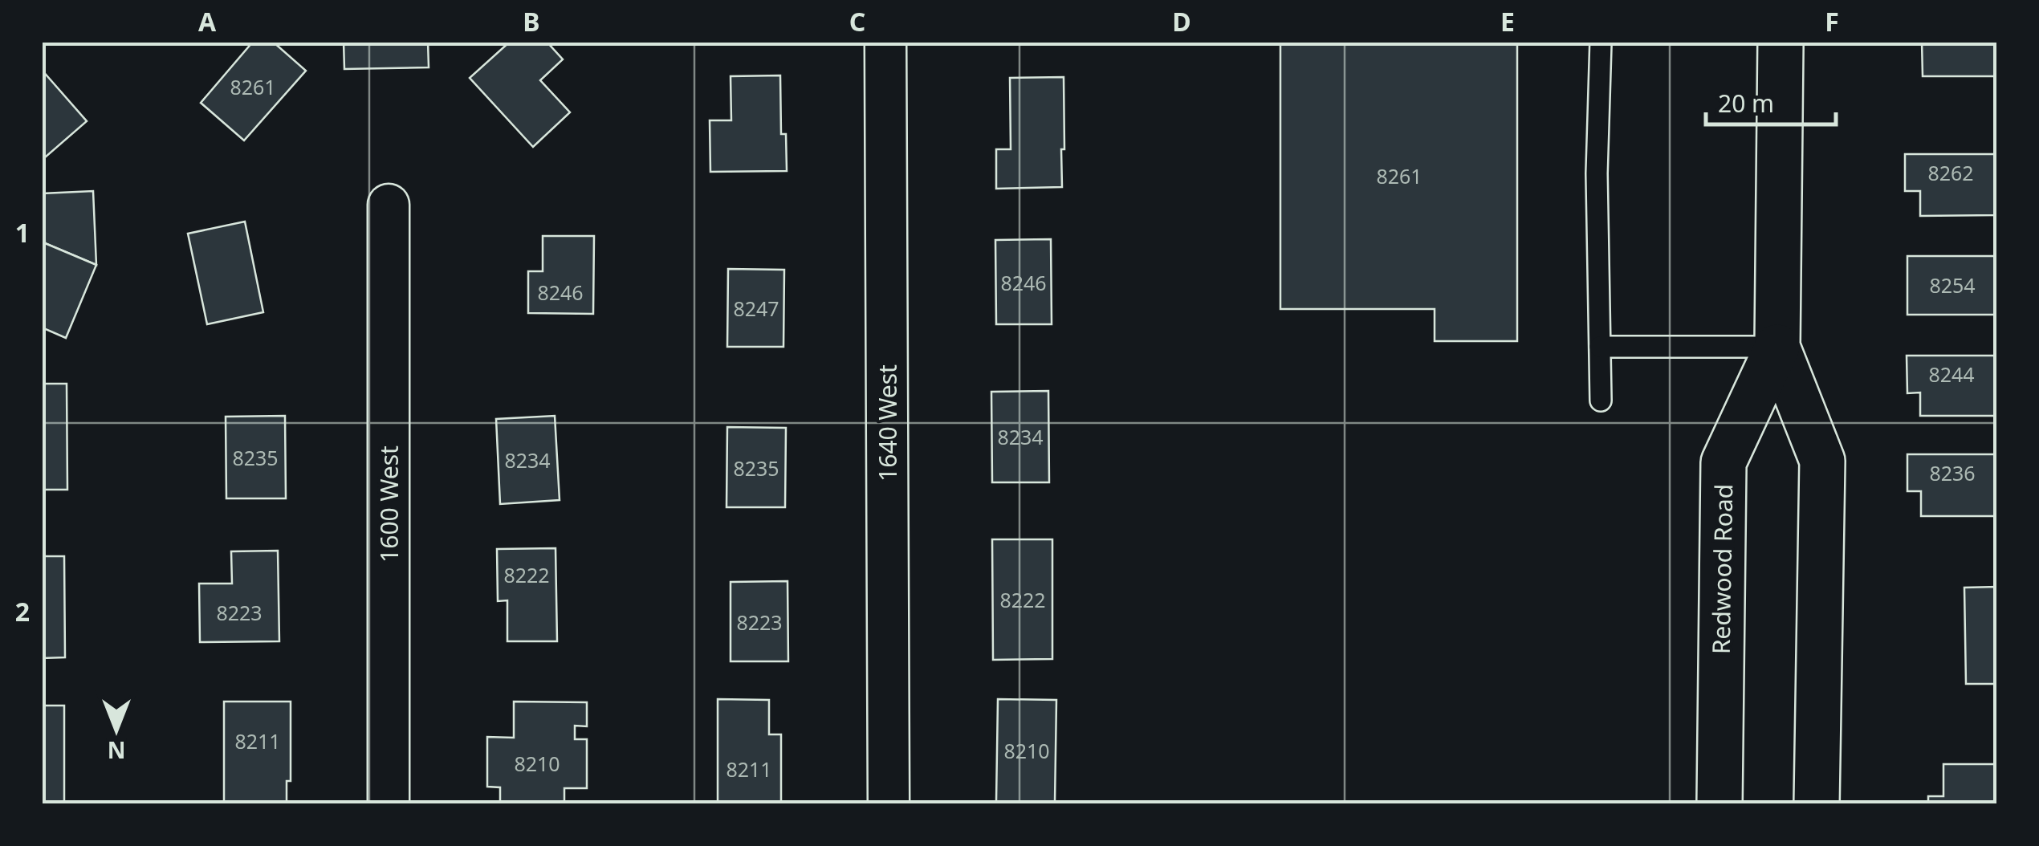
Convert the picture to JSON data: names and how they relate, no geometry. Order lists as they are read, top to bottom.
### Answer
{
  "streets": {
    "main road": ["Redwood Road"],
    "street": ["1640 West", "1600 West"]
  },
  "house_numbers": [
    "8261",
    "8262",
    "8261",
    "8246",
    "8254",
    "8246",
    "8247",
    "8244",
    "8234",
    "8235",
    "8234",
    "8235",
    "8236",
    "8222",
    "8222",
    "8223",
    "8223",
    "8211",
    "8210",
    "8210",
    "8211"
  ],
  "scale_bar": "20 m",
  "north": "bottom",
  "grid": {
    "columns": [
      "A",
      "B",
      "C",
      "D",
      "E",
      "F"
    ],
    "rows": ["1", "2"]
  }
}
